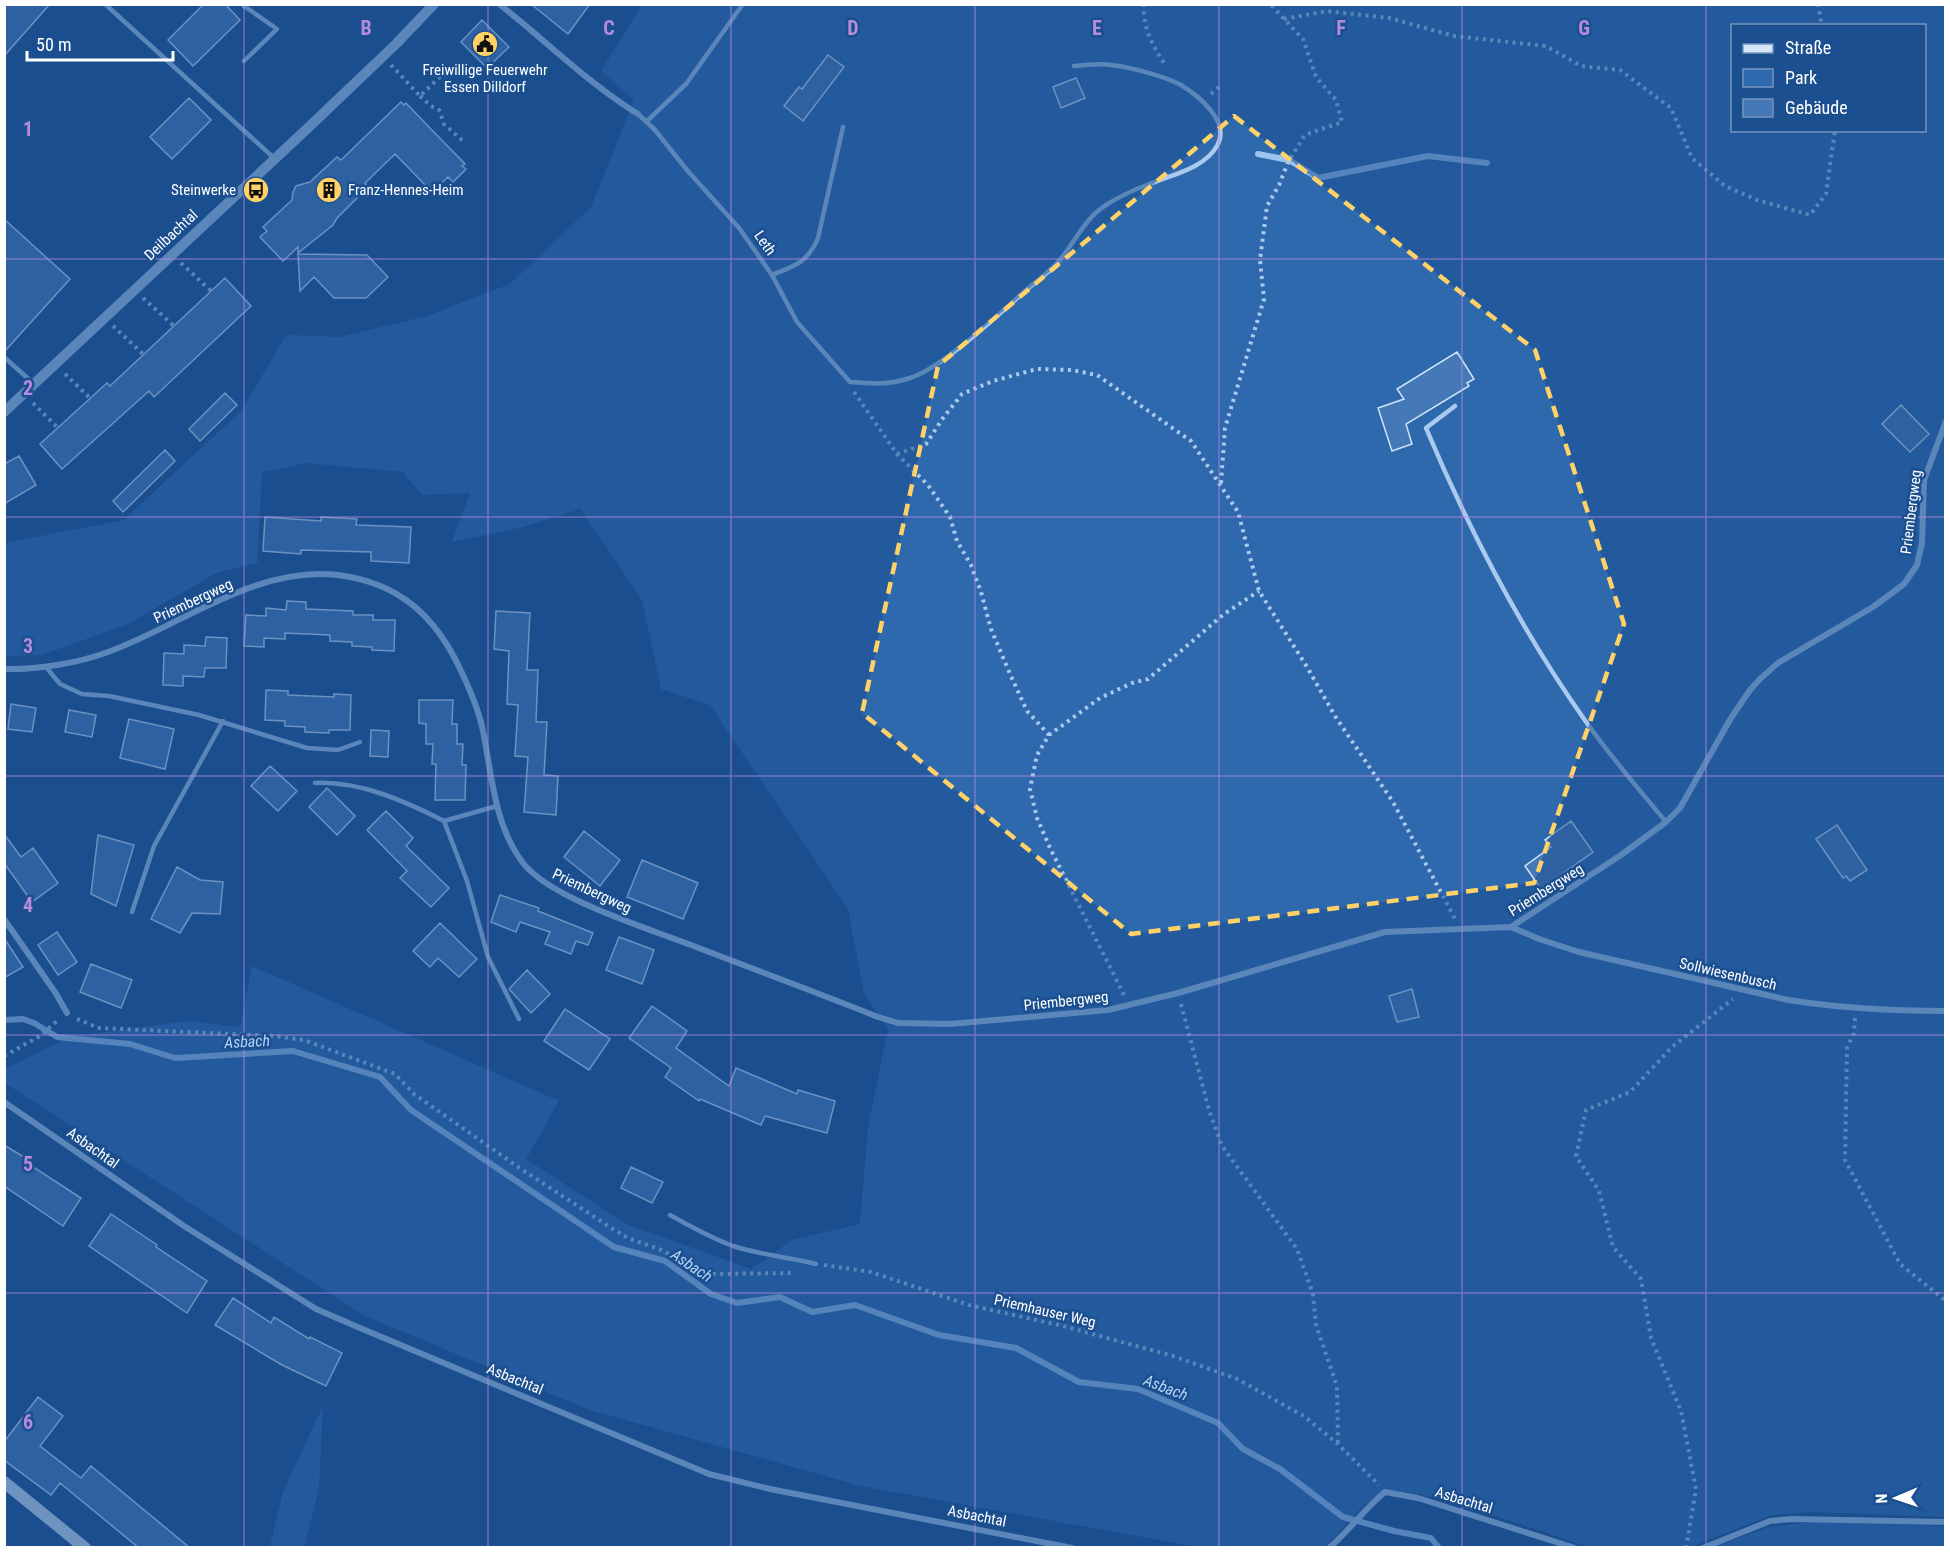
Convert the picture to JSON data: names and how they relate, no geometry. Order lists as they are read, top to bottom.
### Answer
{
  "streets": {
    "street": [
      "Deilbachtal",
      "Leth",
      "Priembergweg",
      "Sollwiesenbusch",
      "Asbachtal"
    ],
    "path": ["Priemhauser Weg"]
  },
  "crossings": [
    ["Priembergweg", "Sollwiesenbusch"],
    ["Asbachtal", "Priemhauser Weg"]
  ],
  "water": ["Asbach"],
  "places": {
    "public building": ["Freiwillige Feuerwehr Essen Dilldorf"],
    "bus stop": ["Steinwerke"],
    "building": ["Franz-Hennes-Heim"]
  },
  "legend": ["Straße", "Park", "Gebäude"],
  "scale_bar": "50 m",
  "north": "left",
  "grid": {
    "columns": [
      "B",
      "C",
      "D",
      "E",
      "F",
      "G"
    ],
    "rows": [
      "1",
      "2",
      "3",
      "4",
      "5",
      "6"
    ]
  }
}
